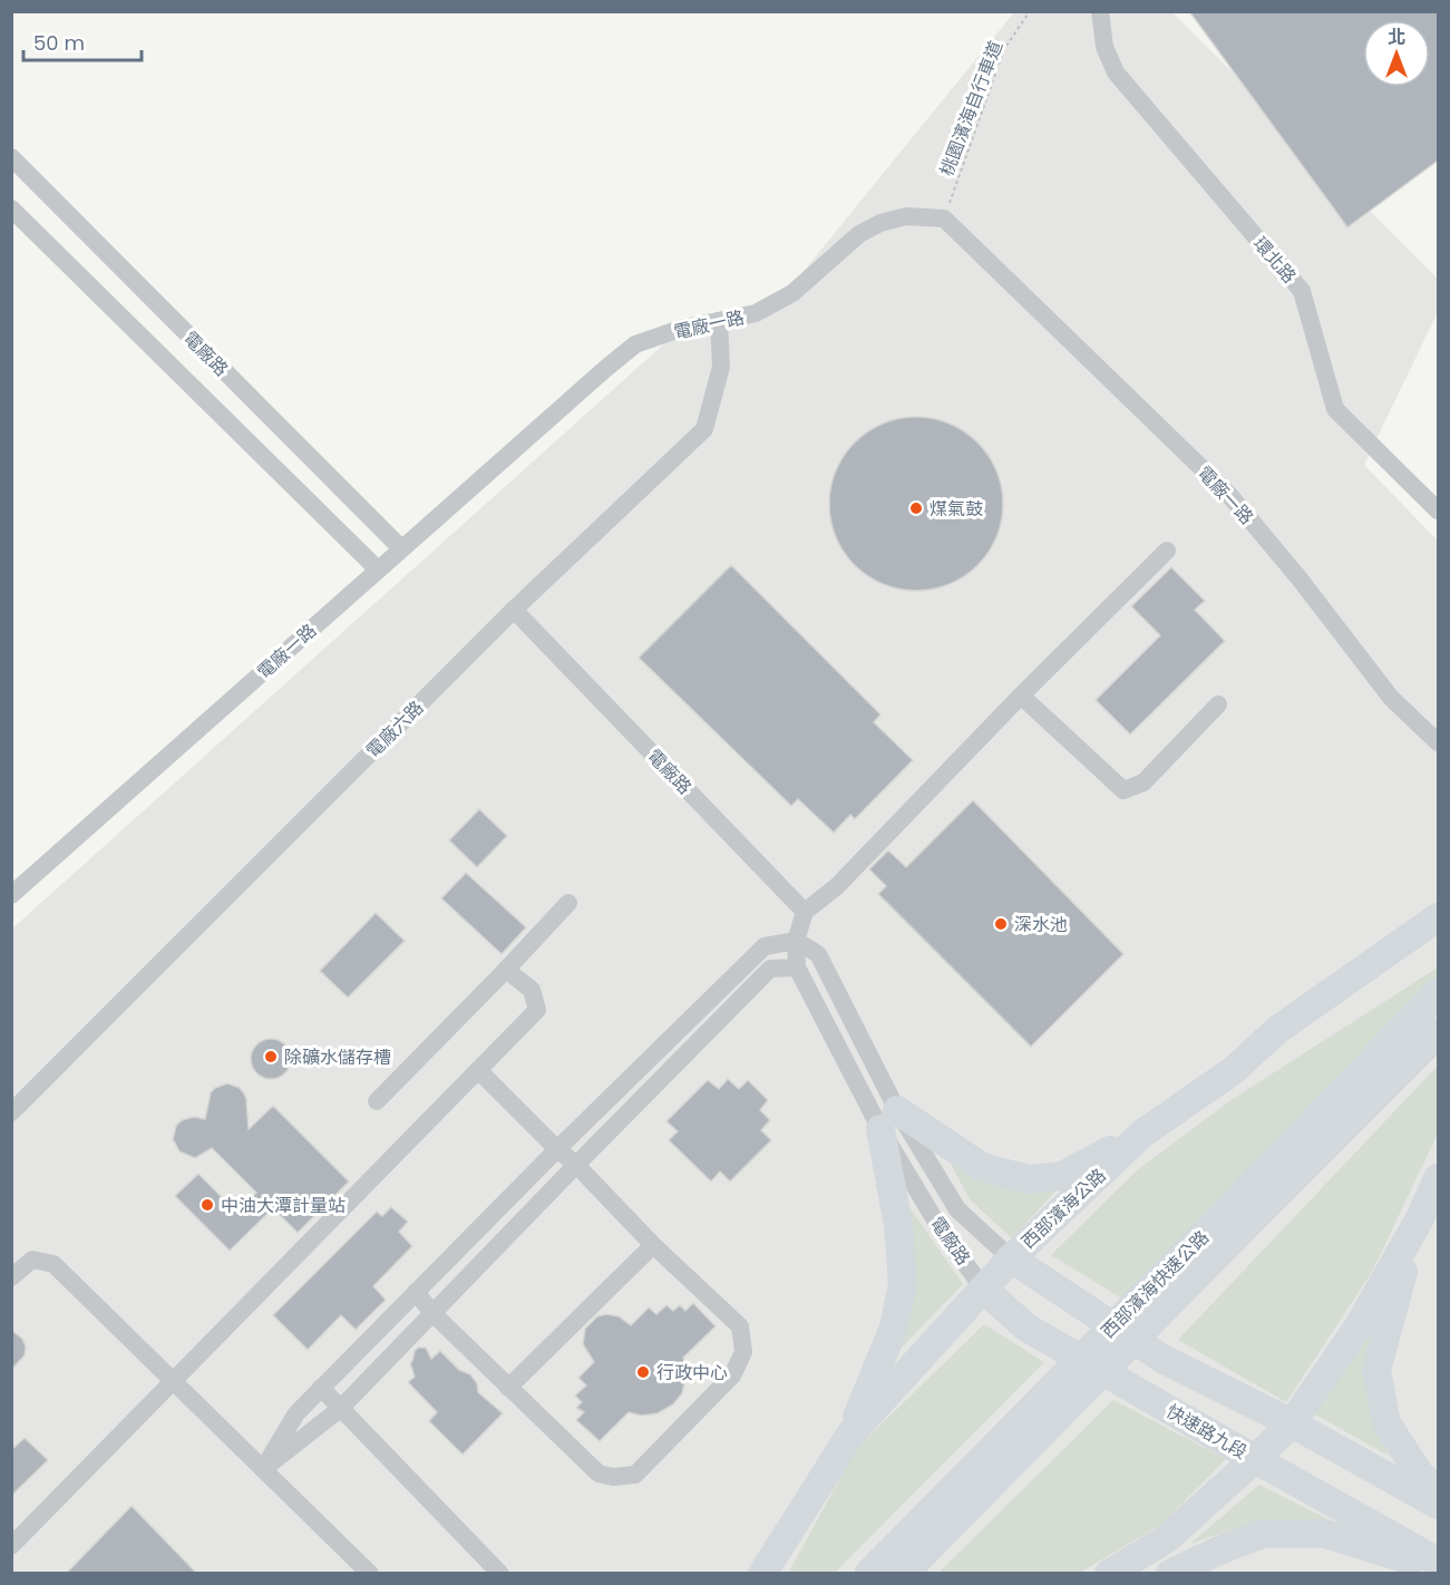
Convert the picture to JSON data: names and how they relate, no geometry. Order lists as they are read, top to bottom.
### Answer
{
  "streets": {
    "highway": ["西部濱海快速公路"],
    "main road": ["西部濱海公路", "快速路九段"],
    "street": [
      "環北路",
      "電廠一路",
      "電廠路",
      "電廠六路"
    ],
    "path": ["桃園濱海自行車道"]
  },
  "crossings": [
    ["桃園濱海自行車道", "電廠一路"],
    ["電廠一路", "電廠路"],
    ["電廠一路", "電廠六路"],
    ["電廠路", "電廠六路"],
    ["電廠路", "西部濱海公路"],
    ["電廠路", "快速路九段"],
    ["西部濱海公路", "快速路九段"]
  ],
  "places": [
    "煤氣鼓",
    "深水池",
    "除礦水儲存槽",
    "中油大潭計量站",
    "行政中心"
  ],
  "scale_bar": "50 m",
  "north": "top"
}
